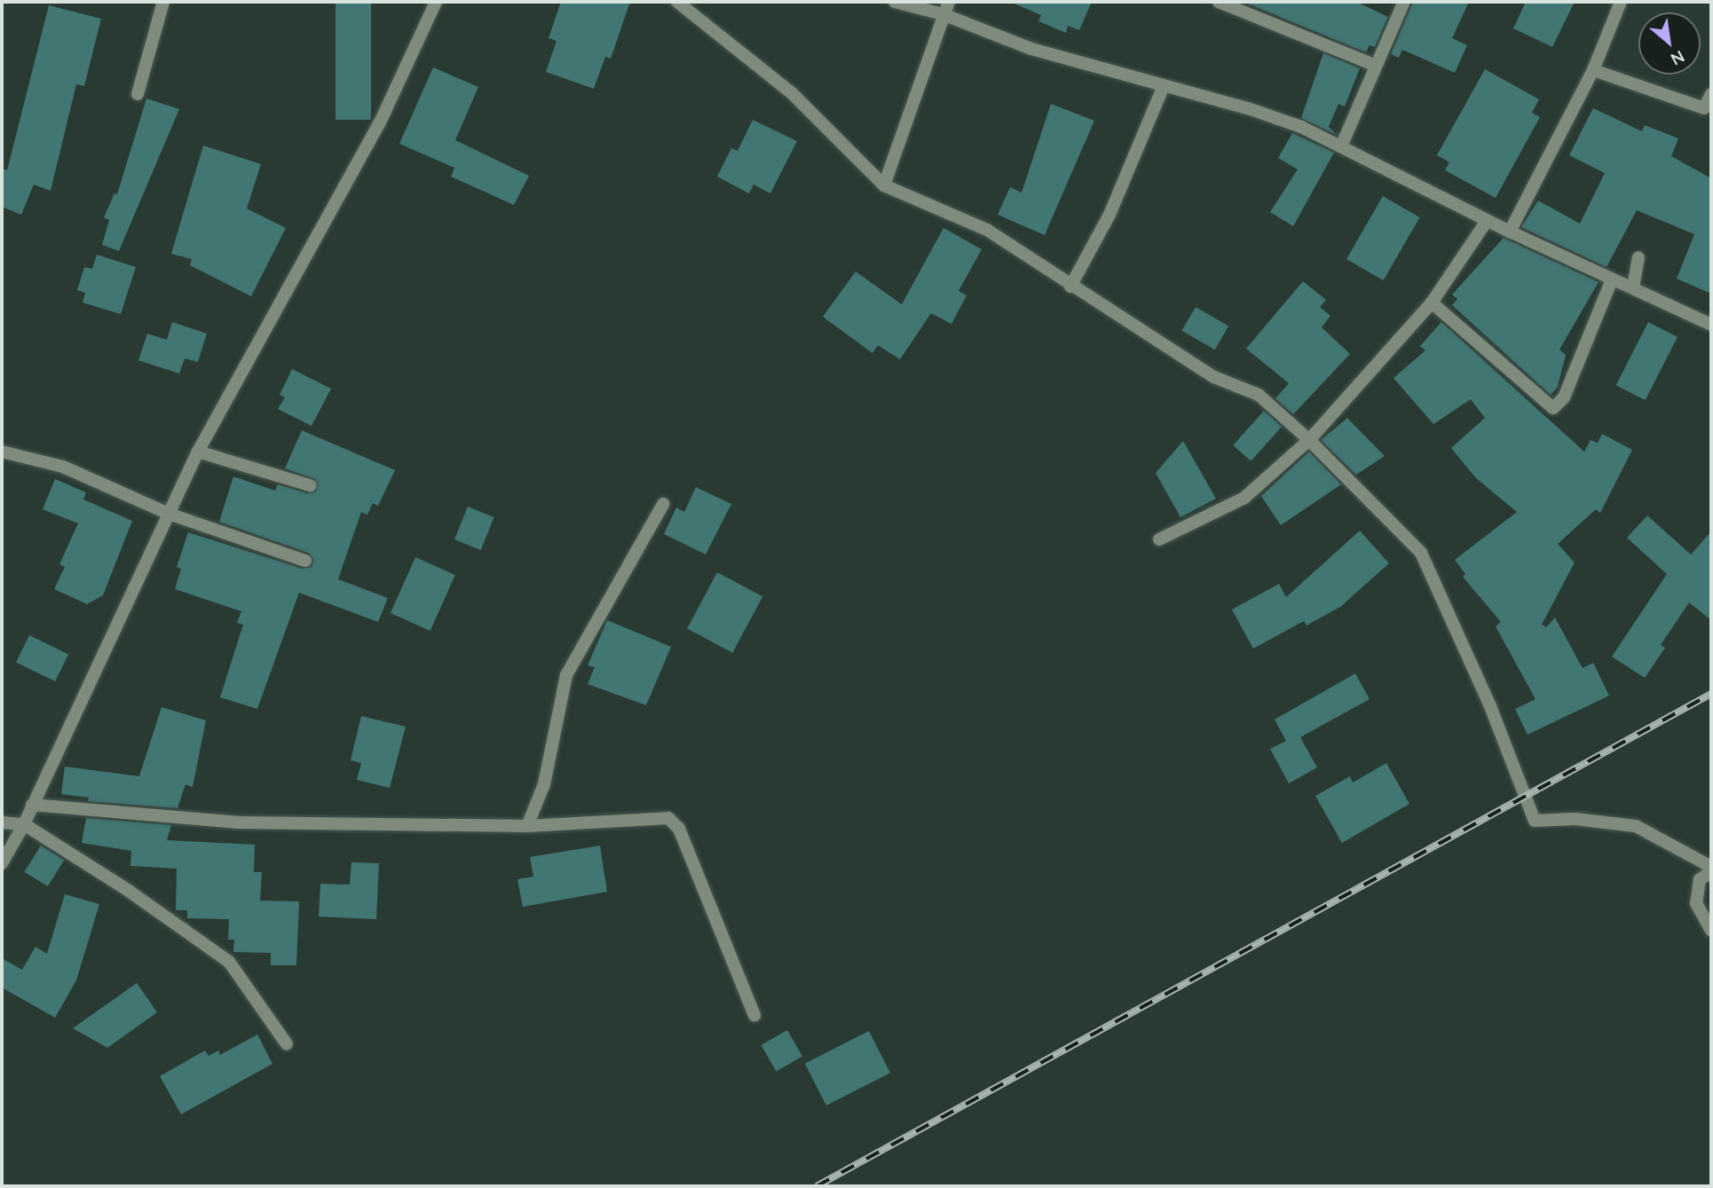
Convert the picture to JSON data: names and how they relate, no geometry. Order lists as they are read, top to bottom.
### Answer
{
  "north": "bottom right"
}
